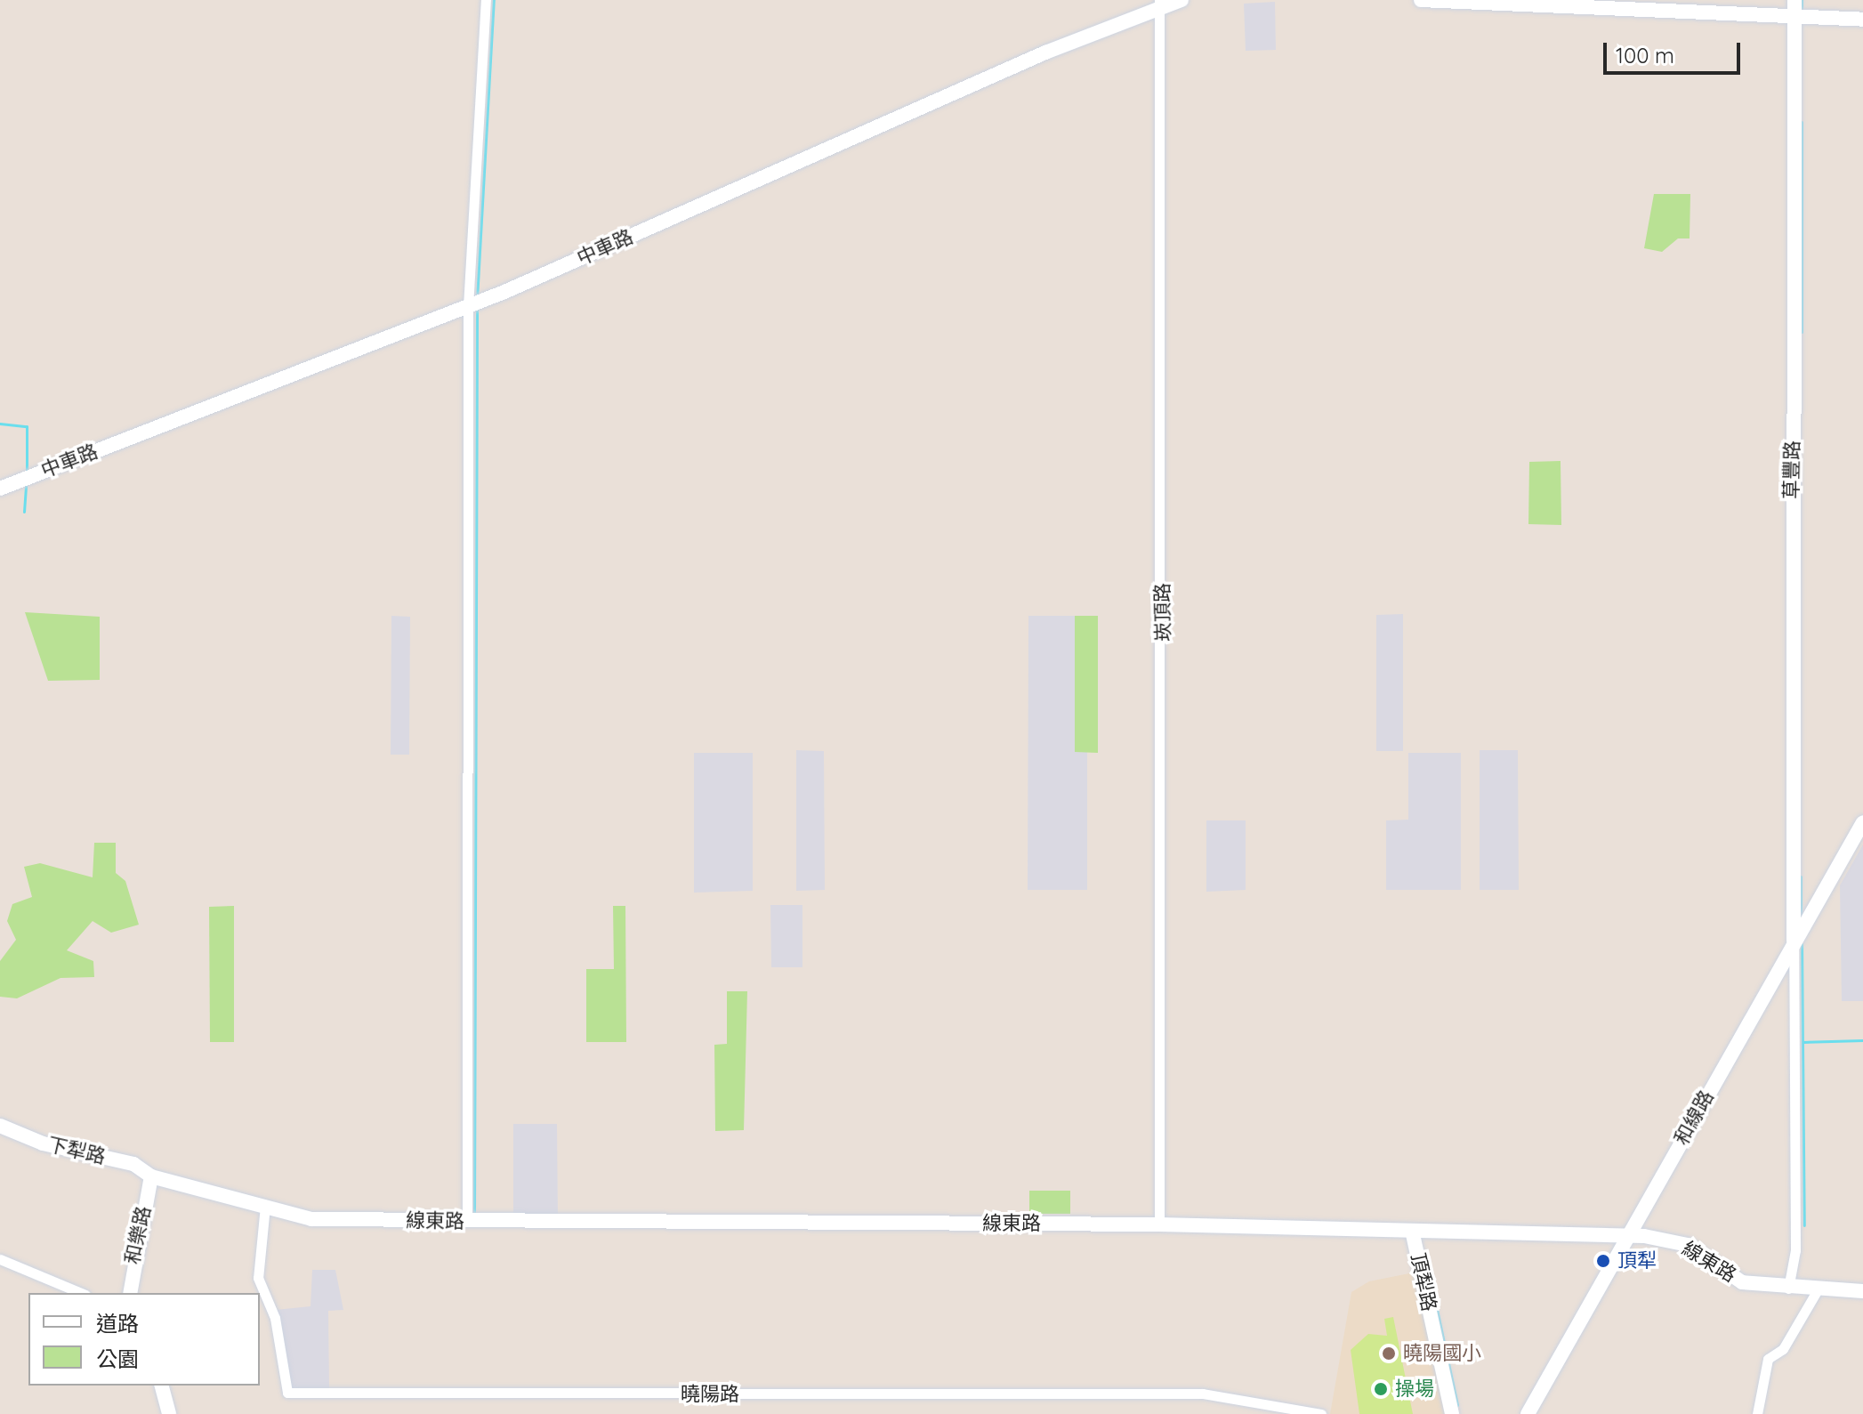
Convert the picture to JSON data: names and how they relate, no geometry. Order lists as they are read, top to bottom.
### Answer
{
  "streets": {
    "street": [
      "中車路",
      "草豐路",
      "崁頂路",
      "和線路",
      "下犁路",
      "線東路",
      "和樂路",
      "頂犁路",
      "曉陽路"
    ]
  },
  "crossings": [
    ["中車路", "崁頂路"],
    ["草豐路", "和線路"],
    ["崁頂路", "線東路"],
    ["和線路", "線東路"],
    ["下犁路", "線東路"],
    ["下犁路", "和樂路"],
    ["線東路", "和樂路"],
    ["線東路", "頂犁路"],
    ["線東路", "曉陽路"]
  ],
  "places": ["頂犁", "曉陽國小", "操場"],
  "legend": ["道路", "公園"],
  "scale_bar": "100 m"
}
